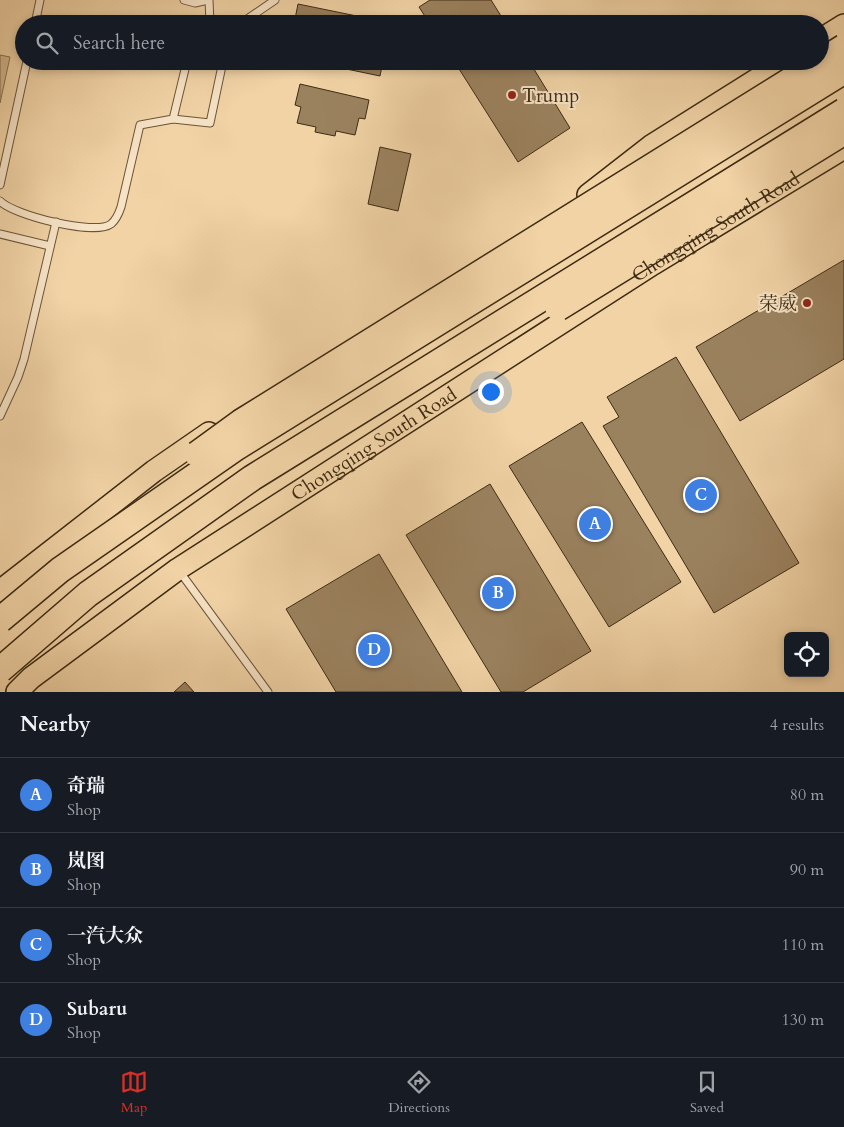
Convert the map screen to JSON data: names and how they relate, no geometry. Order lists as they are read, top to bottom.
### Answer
{
  "streets": {
    "main road": ["Chongqing South Road"]
  },
  "places": ["Trump", "荣威"],
  "page": {
    "search": "Search here",
    "pins": [
      "C",
      "A",
      "B",
      "D"
    ],
    "heading": ["Nearby", "4 results"],
    "list": [
      {
        "mark": "A",
        "name": "奇瑞",
        "note": "Shop",
        "value": "80 m"
      },
      {
        "mark": "B",
        "name": "岚图",
        "note": "Shop",
        "value": "90 m"
      },
      {
        "mark": "C",
        "name": "一汽大众",
        "note": "Shop",
        "value": "110 m"
      },
      {
        "mark": "D",
        "name": "Subaru",
        "note": "Shop",
        "value": "130 m"
      }
    ],
    "nav": ["Map", "Directions", "Saved"]
  }
}
